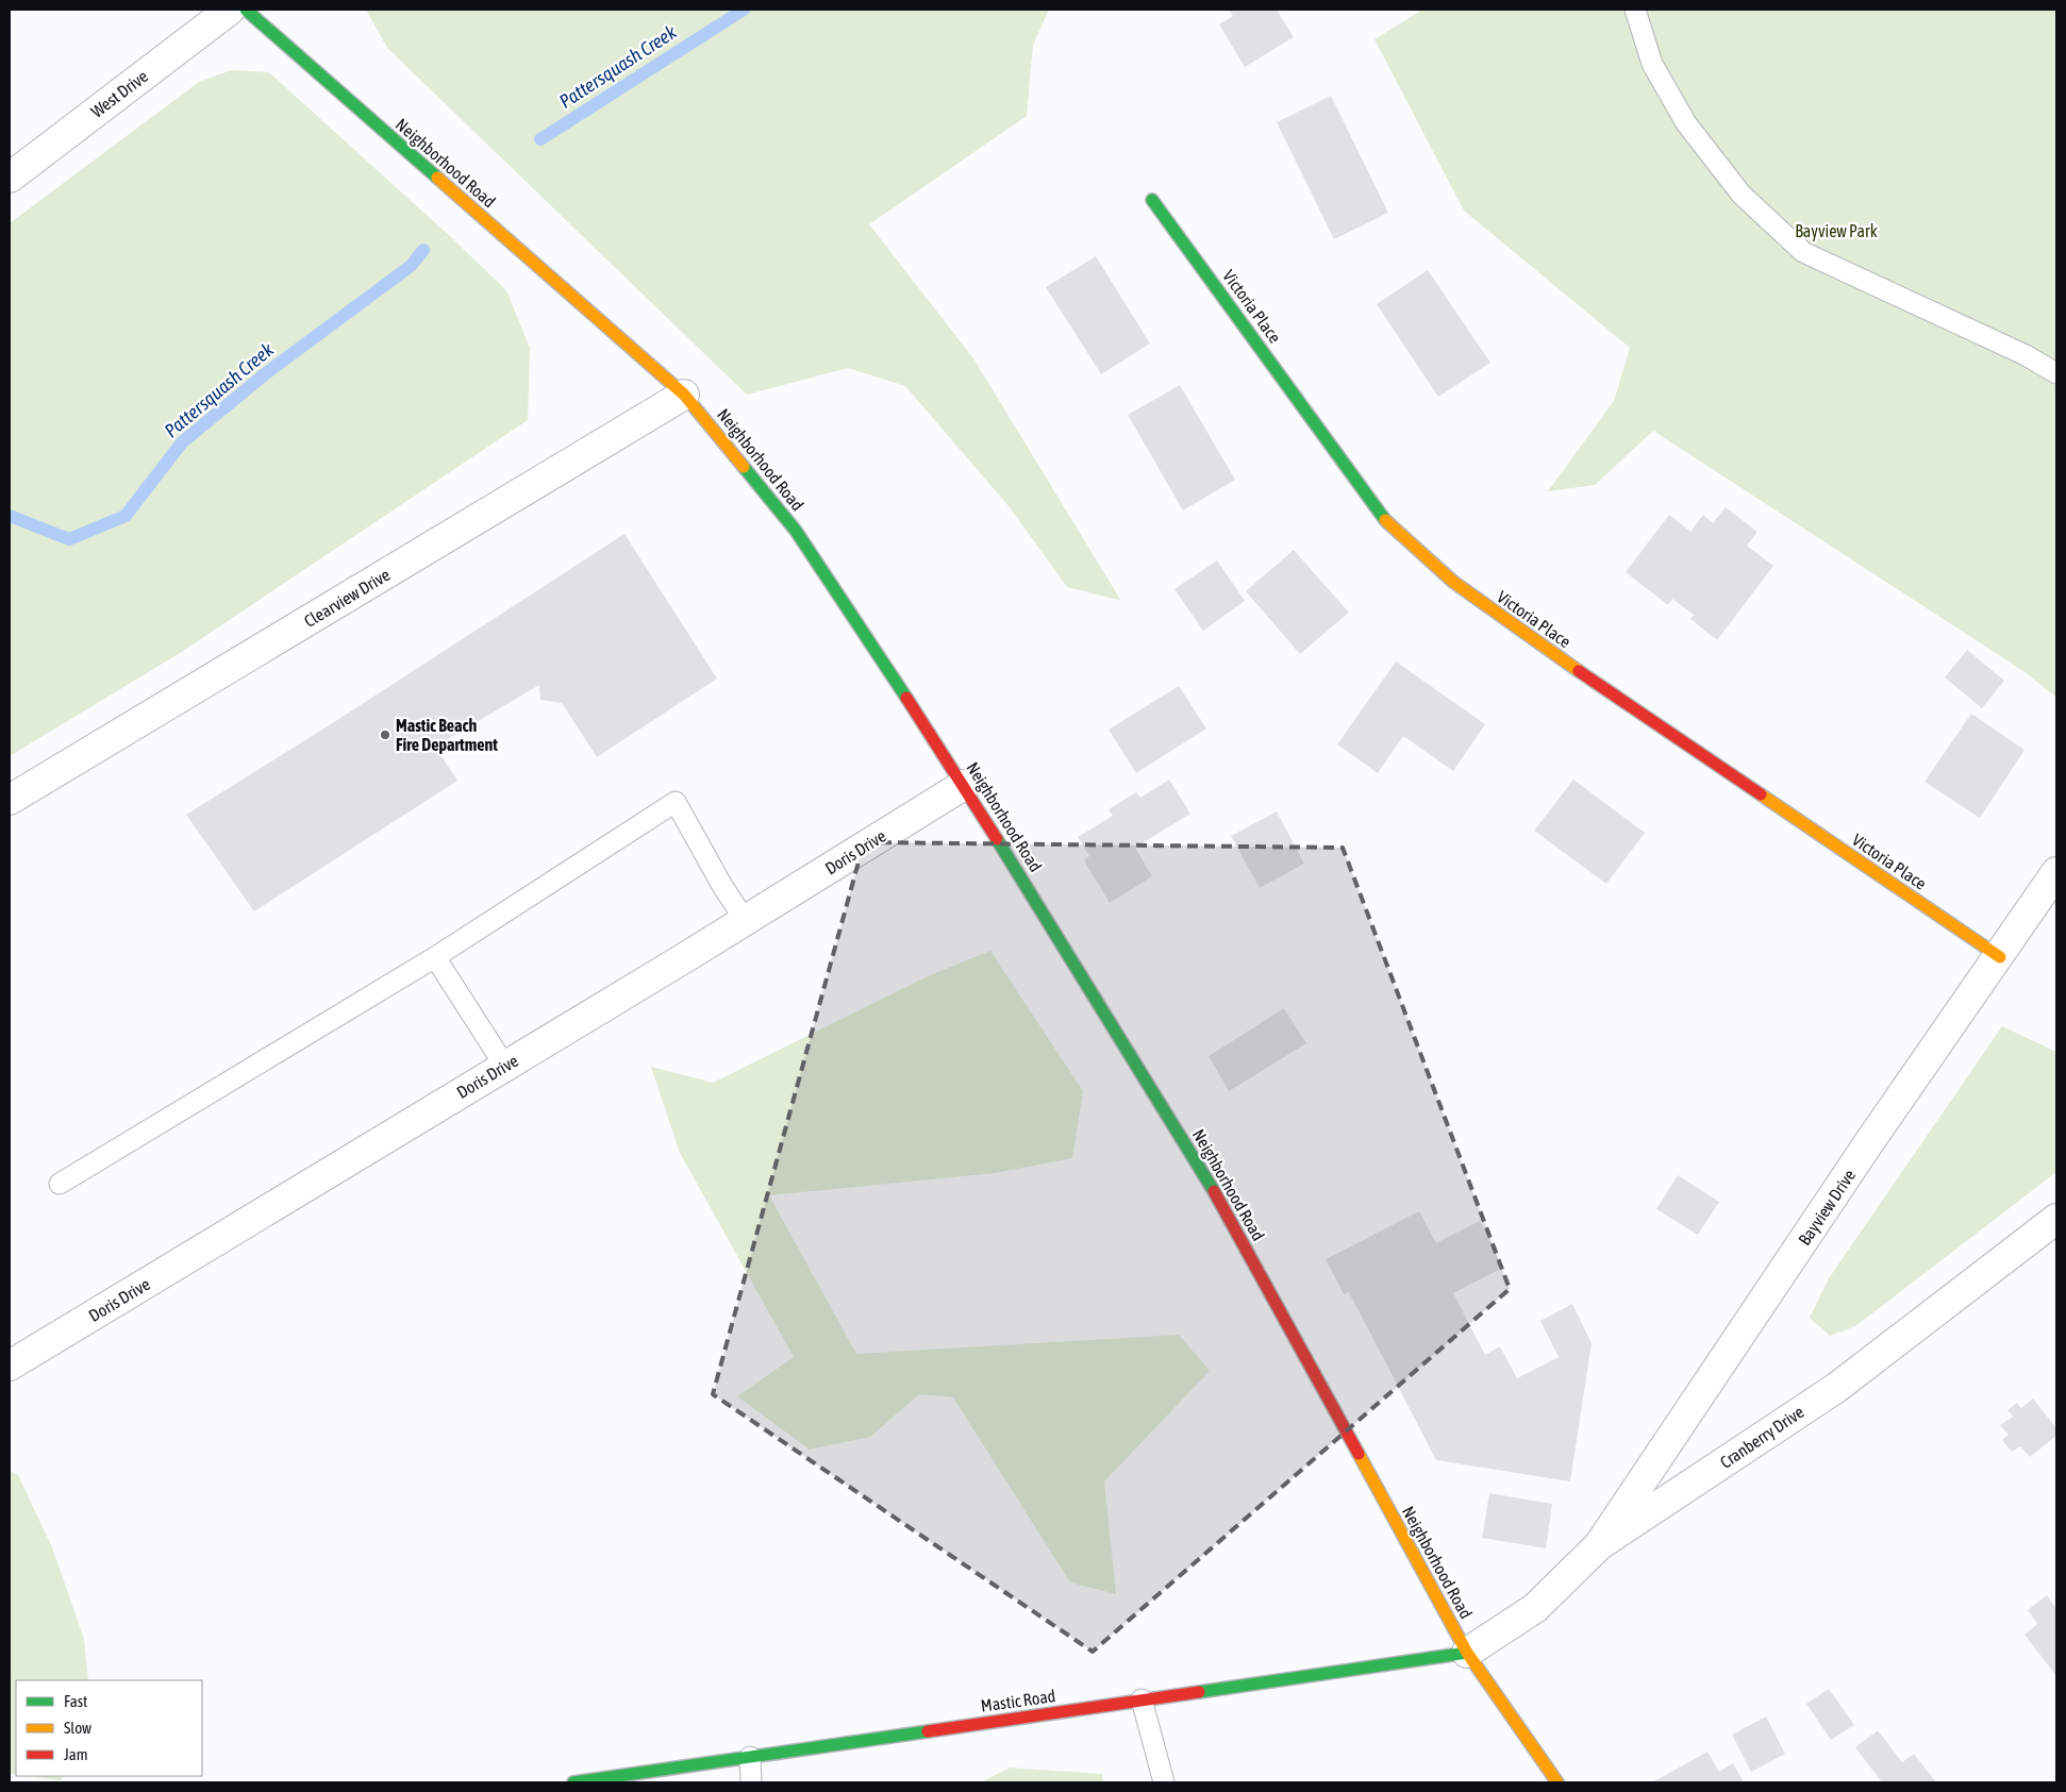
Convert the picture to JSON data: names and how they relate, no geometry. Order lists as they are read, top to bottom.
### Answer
{
  "streets": {
    "street": [
      "West Drive",
      "Neighborhood Road",
      "Victoria Place",
      "Clearview Drive",
      "Doris Drive",
      "Bayview Drive",
      "Cranberry Drive",
      "Mastic Road"
    ]
  },
  "crossings": [
    ["Neighborhood Road", "Clearview Drive"],
    ["Neighborhood Road", "Doris Drive"],
    ["Neighborhood Road", "Cranberry Drive"],
    ["Neighborhood Road", "Mastic Road"],
    ["Victoria Place", "Bayview Drive"],
    ["Bayview Drive", "Cranberry Drive"],
    ["Cranberry Drive", "Mastic Road"]
  ],
  "water": ["Pattersquash Creek"],
  "parks": ["Bayview Park"],
  "places": ["Mastic Beach Fire Department"],
  "legend": ["Fast", "Slow", "Jam"]
}
